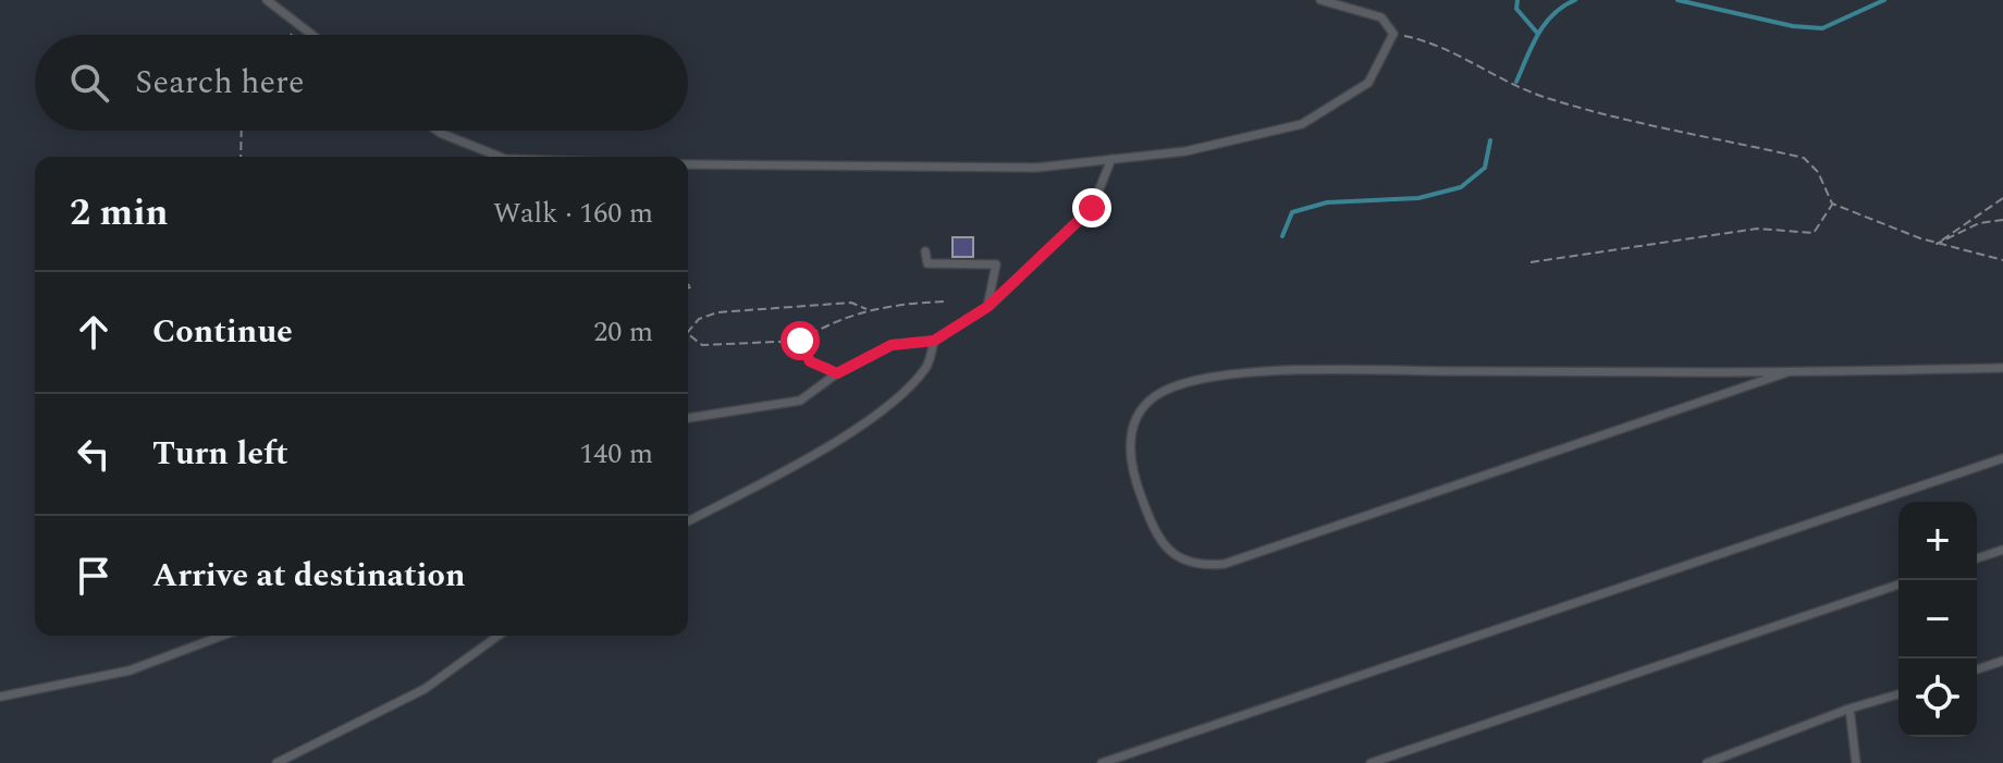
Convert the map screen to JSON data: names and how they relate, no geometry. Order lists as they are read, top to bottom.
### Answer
{
  "page": {
    "search": "Search here",
    "heading": ["2 min", "Walk · 160 m"],
    "list": [
      ["Continue", "20 m"],
      ["Turn left", "140 m"],
      "Arrive at destination"
    ],
    "map_buttons": ["+", "−"]
  }
}
